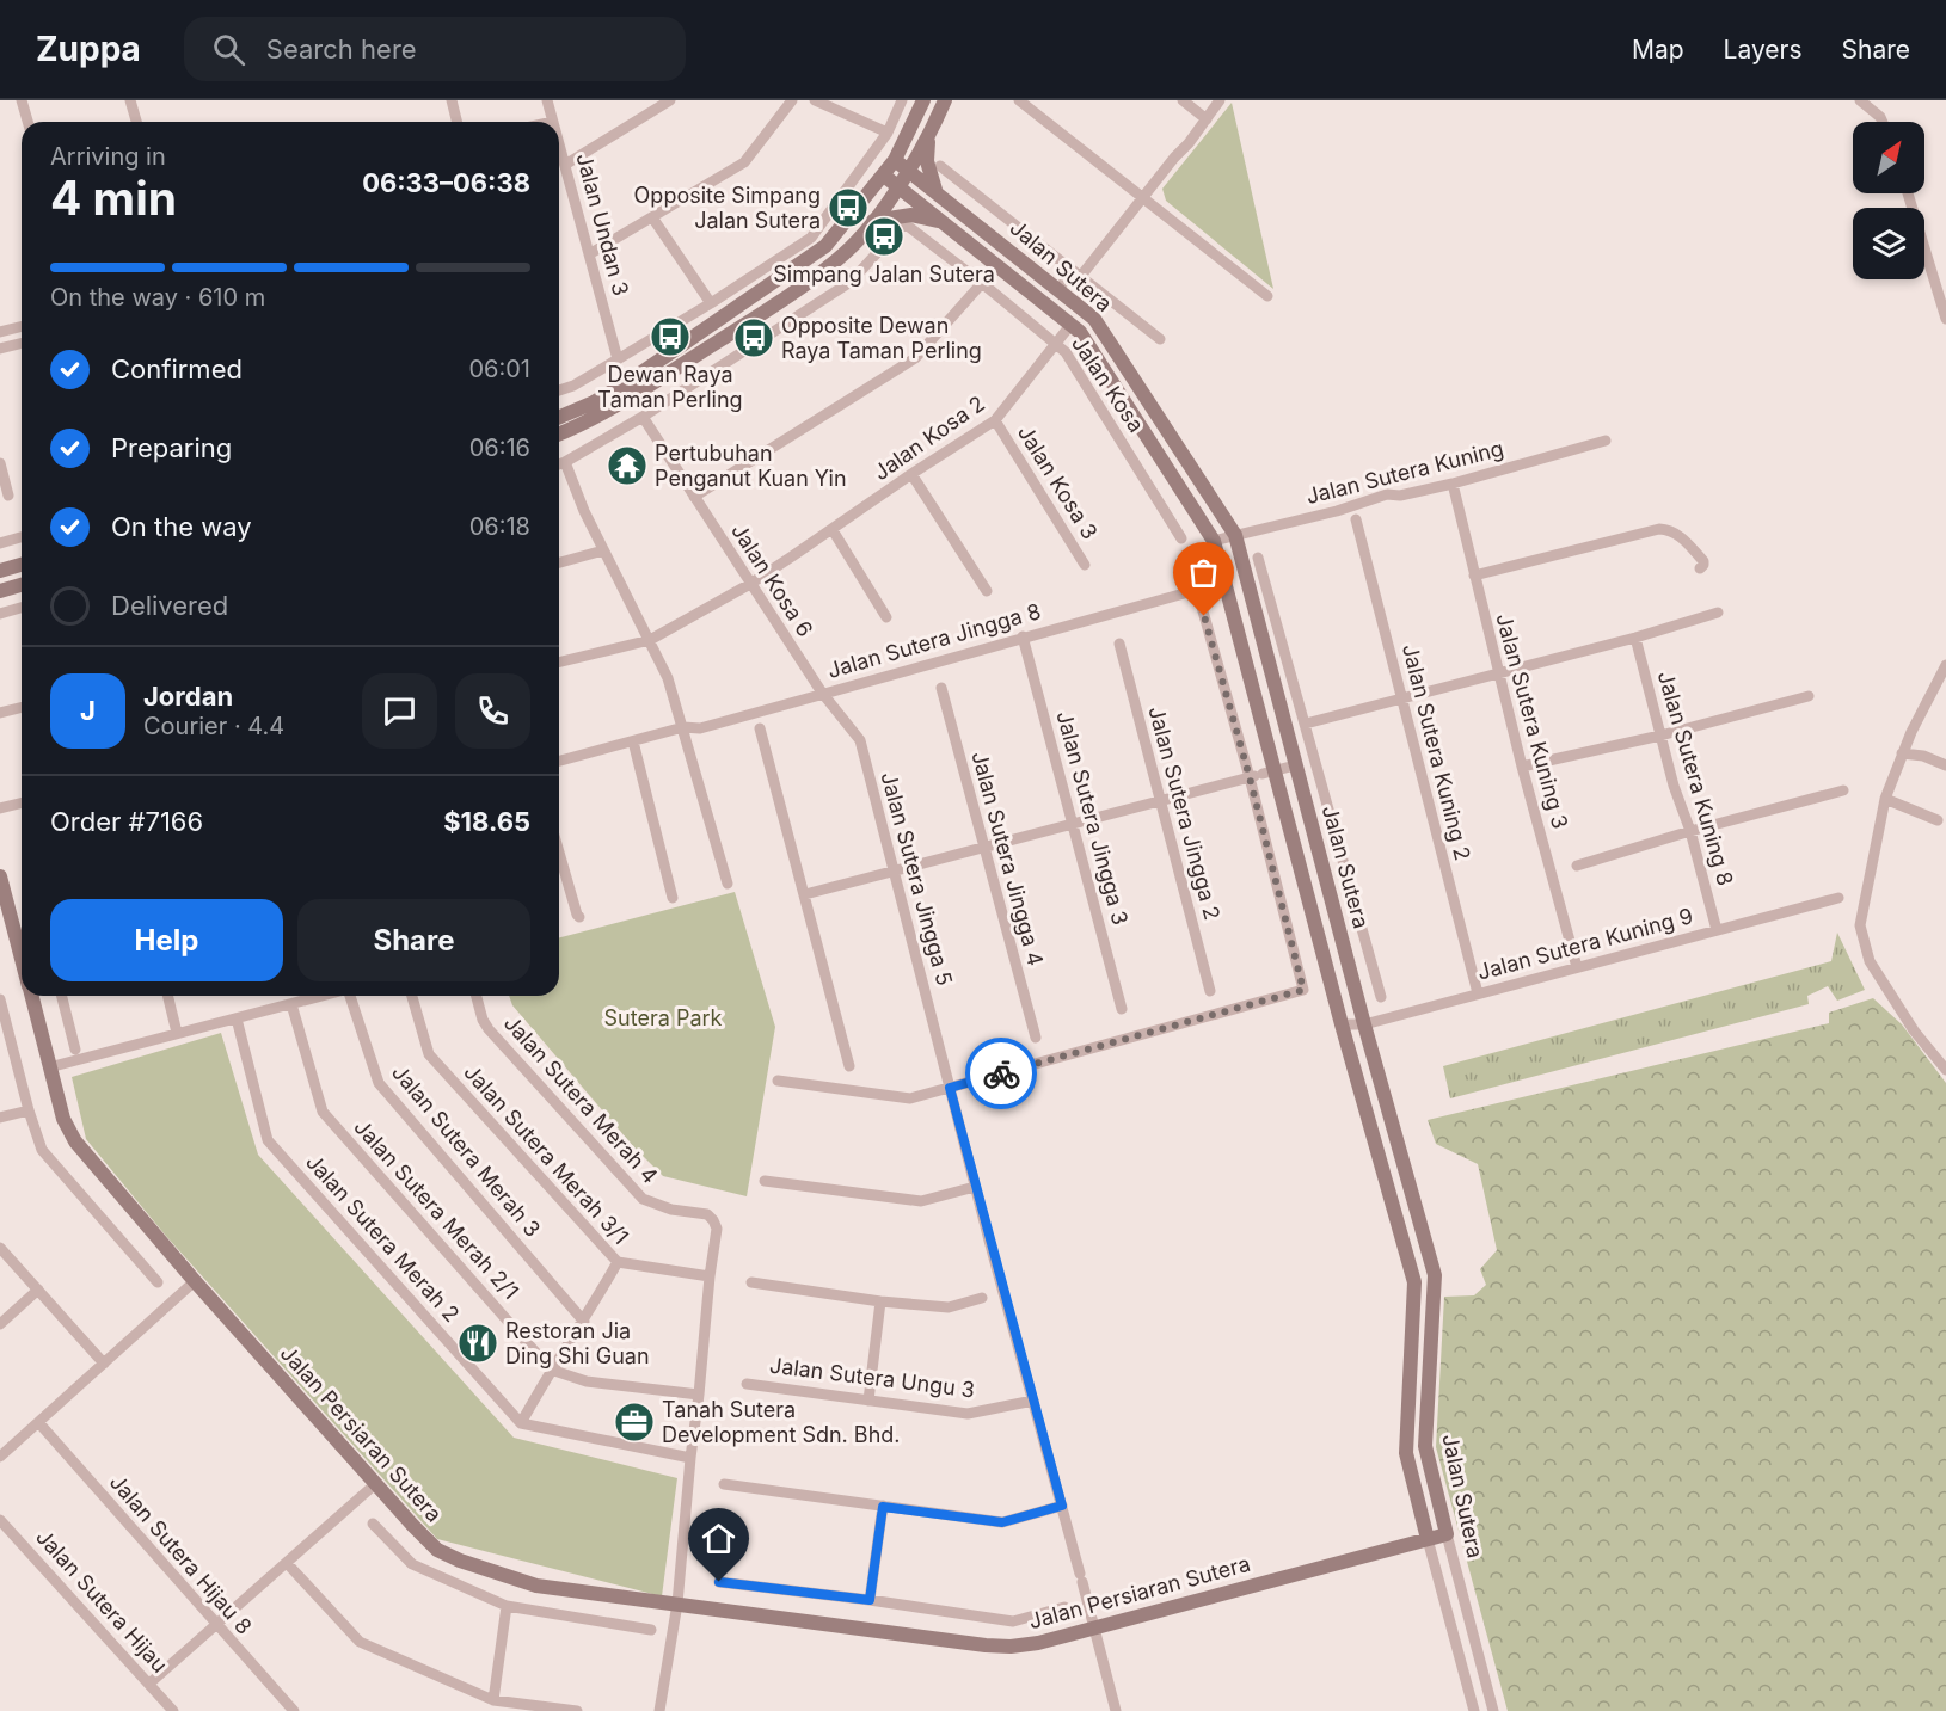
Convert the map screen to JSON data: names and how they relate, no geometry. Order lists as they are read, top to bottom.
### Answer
{
  "streets": {
    "street": [
      "Jalan Undan 3",
      "Jalan Sutera",
      "Jalan Kosa",
      "Jalan Kosa 2",
      "Jalan Sutera Kuning",
      "Jalan Kosa 3",
      "Jalan Kosa 6",
      "Jalan Sutera Jingga 8",
      "Jalan Sutera Kuning 3",
      "Jalan Sutera Kuning 2",
      "Jalan Sutera Kuning 8",
      "Jalan Sutera Jingga 2",
      "Jalan Sutera Jingga 3",
      "Jalan Sutera Jingga 4",
      "Jalan Sutera Jingga 5",
      "Jalan Sutera Kuning 9",
      "Jalan Sutera Merah 4",
      "Jalan Sutera Merah 3",
      "Jalan Sutera Merah 3/1",
      "Jalan Sutera Merah 2/1",
      "Jalan Sutera Merah 2",
      "Jalan Sutera Ungu 3",
      "Jalan Persiaran Sutera",
      "Jalan Sutera Hijau 8",
      "Jalan Sutera Hijau"
    ]
  },
  "crossings": [
    ["Jalan Sutera", "Jalan Kosa 2"],
    ["Jalan Sutera", "Jalan Sutera Kuning"],
    ["Jalan Sutera", "Jalan Sutera Jingga 8"],
    ["Jalan Sutera", "Jalan Sutera Kuning 9"],
    ["Jalan Sutera", "Jalan Persiaran Sutera"],
    ["Jalan Kosa", "Jalan Kosa 2"],
    ["Jalan Kosa", "Jalan Kosa 6"],
    ["Jalan Kosa 2", "Jalan Kosa 3"],
    ["Jalan Kosa 2", "Jalan Kosa 6"],
    ["Jalan Sutera Kuning", "Jalan Sutera Kuning 3"],
    ["Jalan Kosa 6", "Jalan Sutera Jingga 8"],
    ["Jalan Kosa 6", "Jalan Sutera Jingga 5"],
    ["Jalan Sutera Jingga 8", "Jalan Sutera Jingga 3"],
    ["Jalan Sutera Jingga 8", "Jalan Sutera Jingga 5"],
    ["Jalan Sutera Kuning 3", "Jalan Sutera Kuning 9"],
    ["Jalan Sutera Kuning 2", "Jalan Sutera Kuning 9"],
    ["Jalan Sutera Kuning 8", "Jalan Sutera Kuning 9"],
    ["Jalan Sutera Jingga 5", "Jalan Sutera Ungu 3"],
    ["Jalan Sutera Jingga 5", "Jalan Persiaran Sutera"],
    ["Jalan Sutera Merah 4", "Jalan Sutera Merah 3/1"]
  ],
  "parks": ["Sutera Park"],
  "places": {
    "bus stop": [
      "Opposite Simpang Jalan Sutera",
      "Simpang Jalan Sutera",
      "Dewan Raya Taman Perling",
      "Opposite Dewan Raya Taman Perling"
    ],
    "temple": ["Pertubuhan Penganut Kuan Yin"],
    "restaurant": ["Restoran Jia Ding Shi Guan"],
    "office": ["Tanah Sutera Development Sdn. Bhd."]
  },
  "north": "top right",
  "page": {
    "header": "Zuppa",
    "search": "Search here",
    "nav": ["Map", "Layers", "Share"],
    "heading": ["4 min", "Arriving in", "06:33–06:38"],
    "panel": [
      "Jordan",
      "Courier · 4.4",
      "Order #7166",
      "$18.65"
    ],
    "bar": "On the way · 610 m",
    "list": [
      ["Confirmed", "06:01"],
      ["Preparing", "06:16"],
      ["On the way", "06:18"],
      "Delivered"
    ],
    "round": "J",
    "buttons": ["Help", "Share"]
  }
}
